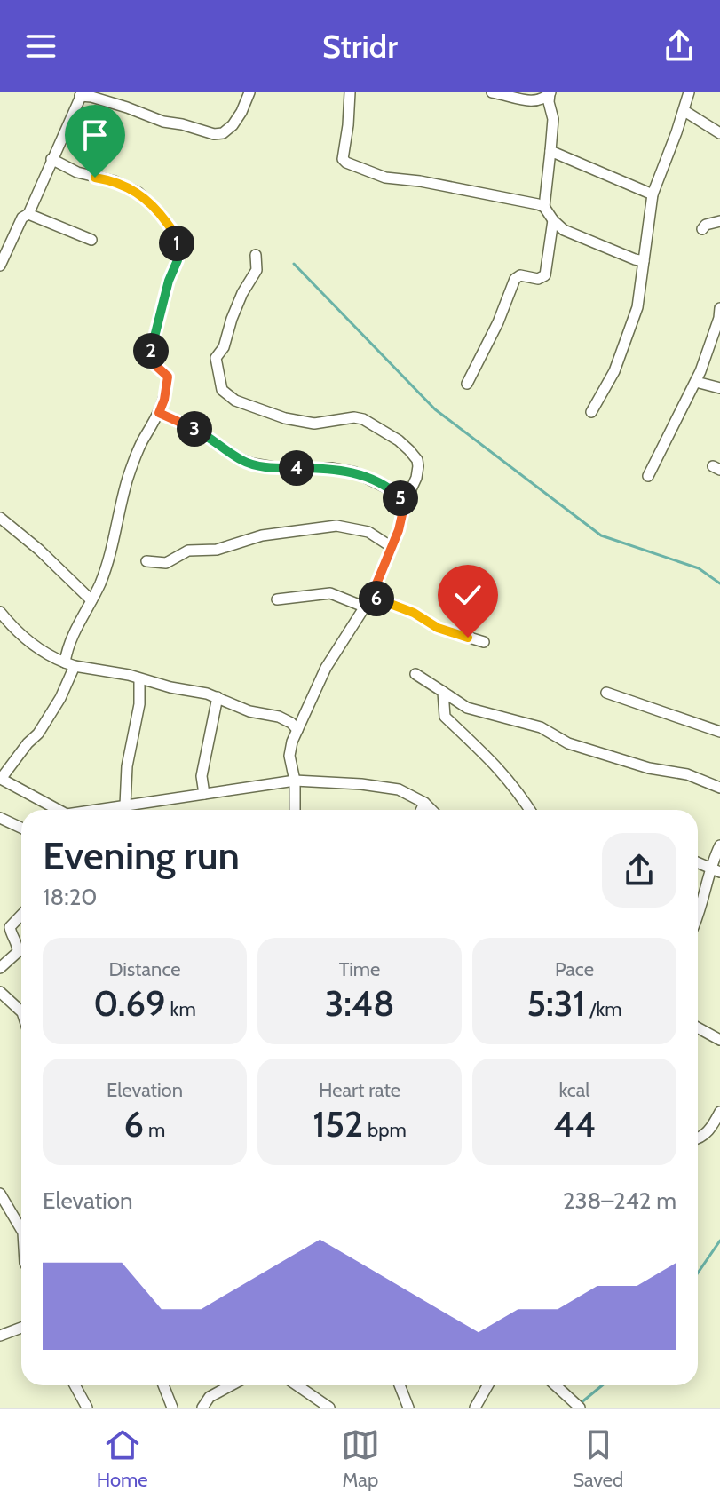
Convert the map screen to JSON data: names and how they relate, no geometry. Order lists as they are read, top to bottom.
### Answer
{
  "page": {
    "header": "Stridr",
    "pins": [
      "1",
      "2",
      "3",
      "4",
      "5",
      "6"
    ],
    "heading": ["Evening run", "18:20"],
    "stats": [
      ["Distance", "0.69 km"],
      ["Time", "3:48"],
      ["Pace", "5:31 /km"],
      ["Elevation", "6 m"],
      ["Heart rate", "152 bpm"],
      ["kcal", "44"]
    ],
    "chart": ["Elevation", "238–242 m"],
    "tabs": ["Home", "Map", "Saved"]
  }
}
